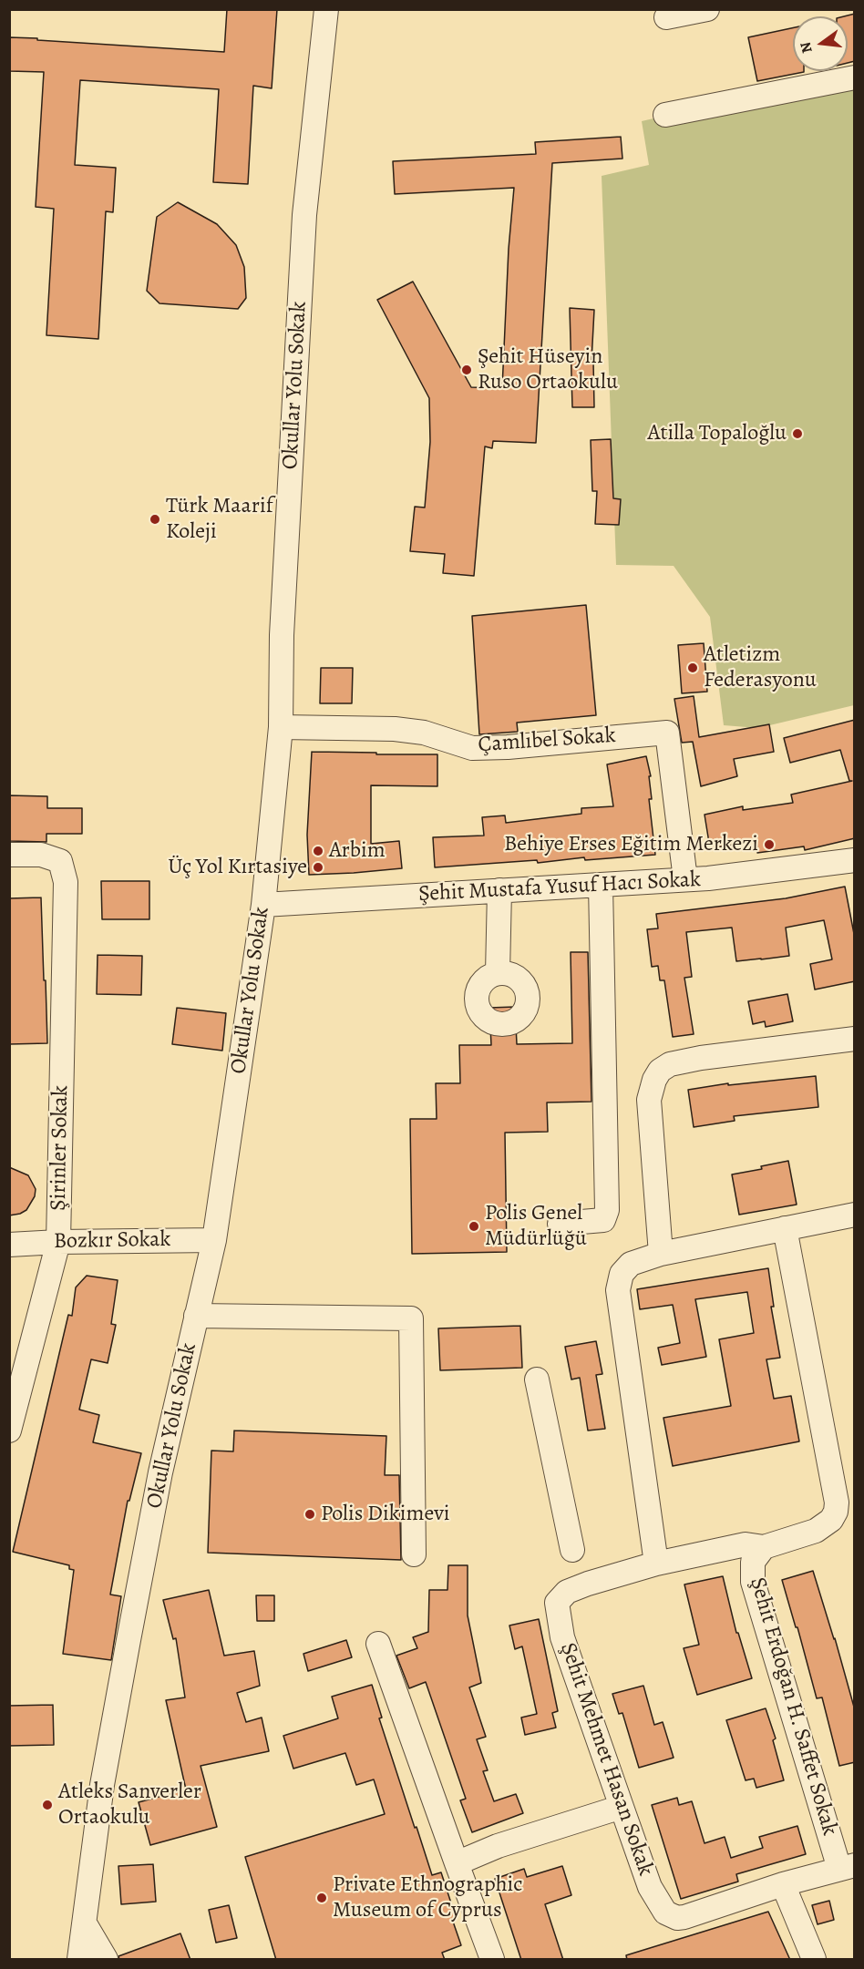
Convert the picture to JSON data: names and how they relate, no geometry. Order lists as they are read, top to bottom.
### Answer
{
  "streets": {
    "street": [
      "Okullar Yolu Sokak",
      "Çamlıbel Sokak",
      "Şehit Mustafa Yusuf Hacı Sokak",
      "Şirinler Sokak",
      "Bozkır Sokak",
      "Şehit Erdoğan H. Saffet Sokak",
      "Şehit Mehmet Hasan Sokak"
    ]
  },
  "crossings": [
    ["Okullar Yolu Sokak", "Çamlıbel Sokak"],
    ["Okullar Yolu Sokak", "Şehit Mustafa Yusuf Hacı Sokak"],
    ["Okullar Yolu Sokak", "Bozkır Sokak"],
    ["Çamlıbel Sokak", "Şehit Mustafa Yusuf Hacı Sokak"],
    ["Şirinler Sokak", "Bozkır Sokak"]
  ],
  "places": [
    "Şehit Hüseyin Ruso Ortaokulu",
    "Atilla Topaloğlu",
    "Türk Maarif Koleji",
    "Atletizm Federasyonu",
    "Behiye Erses Eğitim Merkezi",
    "Arbim",
    "Üç Yol Kırtasiye",
    "Polis Genel Müdürlüğü",
    "Polis Dikimevi",
    "Atleks Sanverler Ortaokulu",
    "Private Ethnographic Museum of Cyprus"
  ],
  "north": "left"
}
